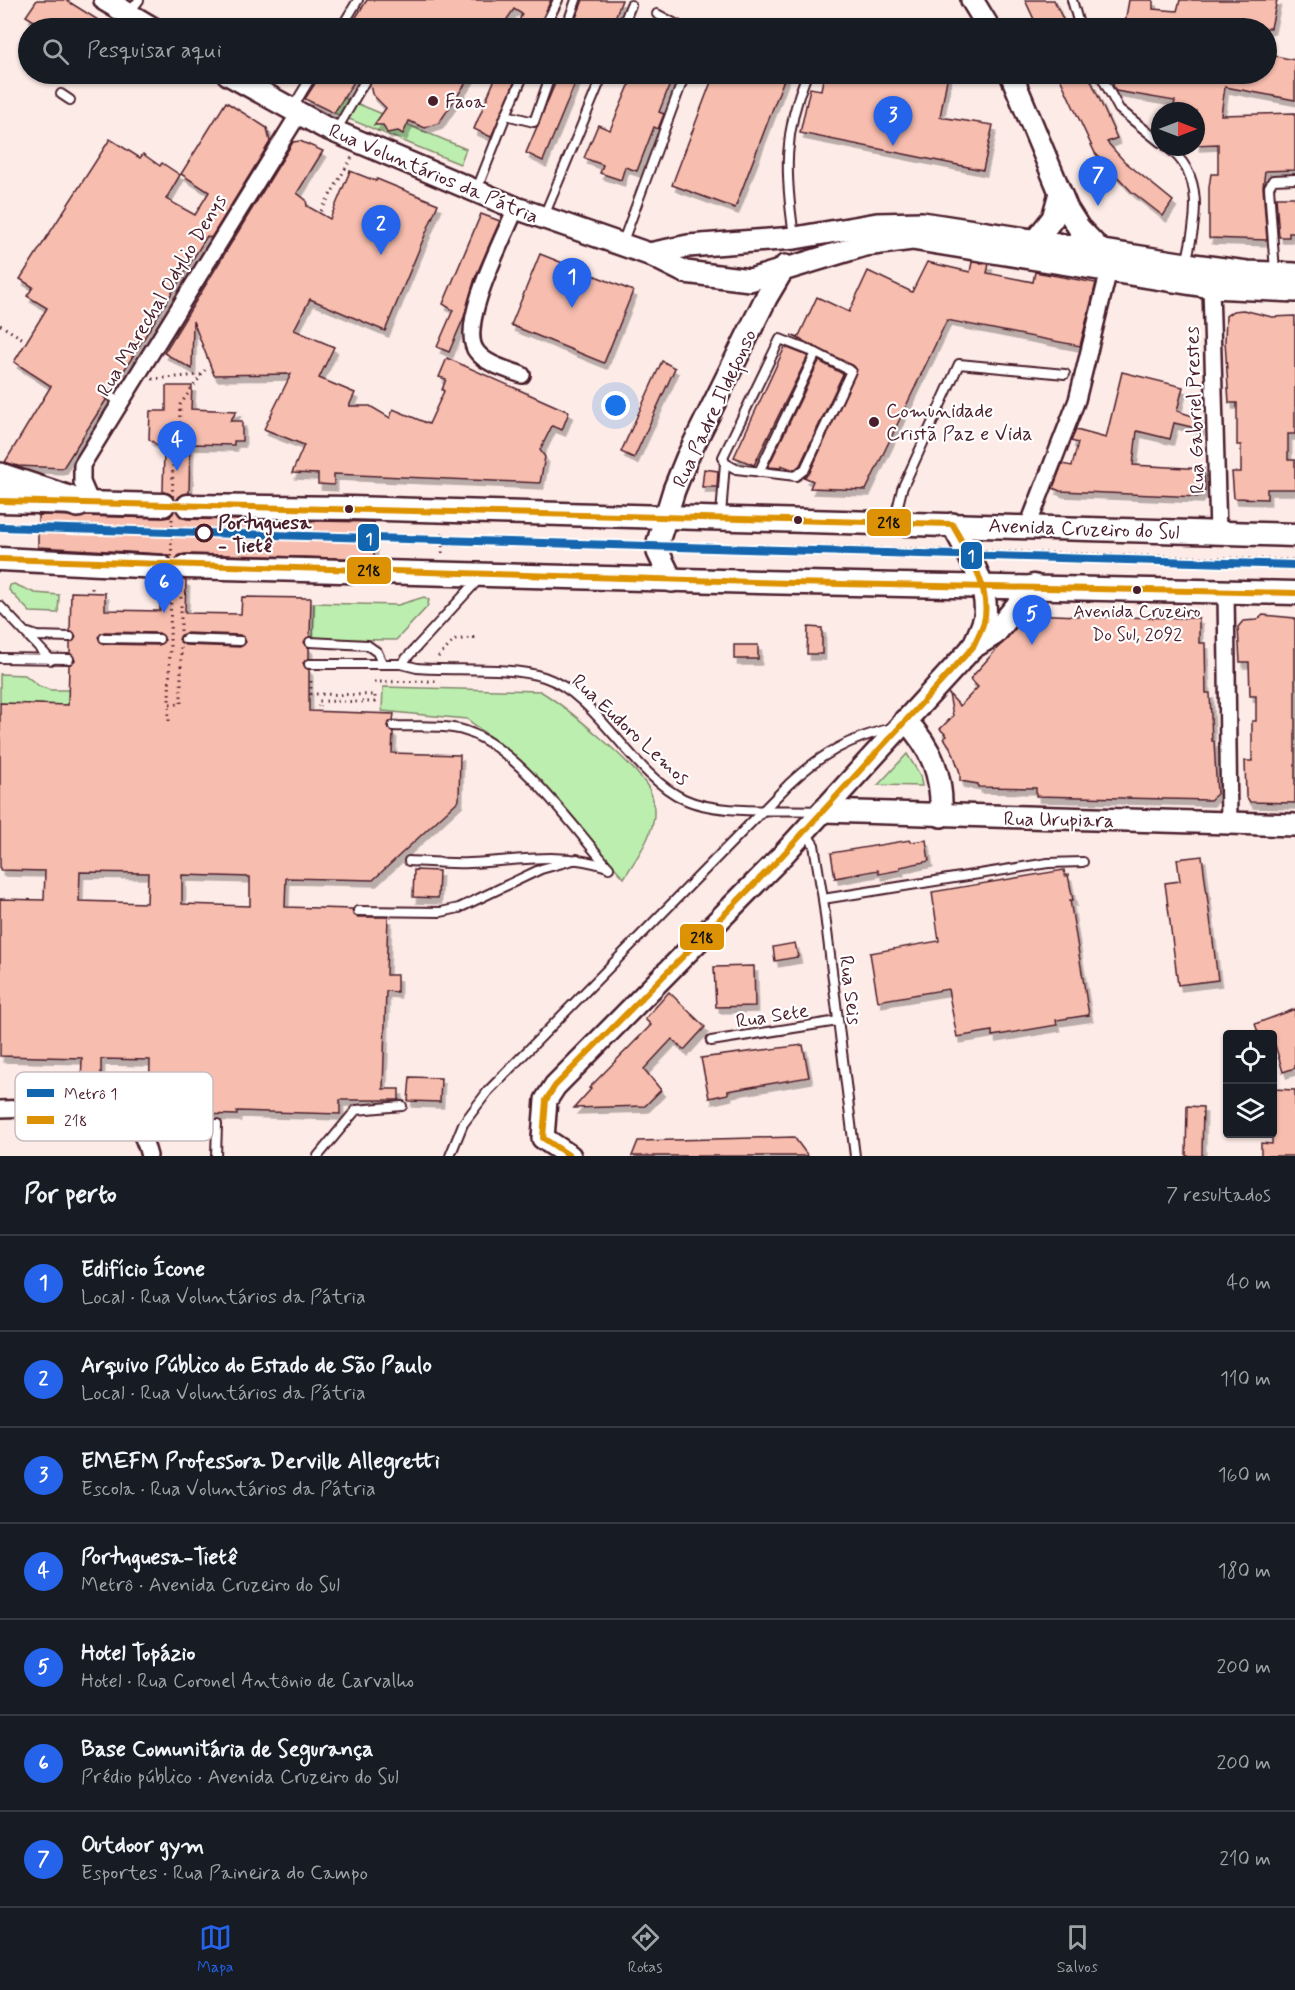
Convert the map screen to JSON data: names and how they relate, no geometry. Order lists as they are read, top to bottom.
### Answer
{
  "streets": {
    "main road": ["Avenida Cruzeiro do Sul"],
    "street": [
      "Rua Voluntários da Pátria",
      "Rua Marechal Odylio Denys",
      "Rua Padre Ildefonso",
      "Rua Gabriel Prestes",
      "Rua Urupiara"
    ],
    "lane": ["Rua Eudoro Lemos", "Rua Seis", "Rua Sete"]
  },
  "crossings": [
    ["Rua Voluntários da Pátria", "Rua Marechal Odylio Denys"],
    ["Rua Voluntários da Pátria", "Rua Padre Ildefonso"],
    ["Rua Voluntários da Pátria", "Rua Gabriel Prestes"],
    ["Rua Padre Ildefonso", "Avenida Cruzeiro do Sul"],
    ["Rua Gabriel Prestes", "Avenida Cruzeiro do Sul"],
    ["Rua Eudoro Lemos", "Rua Urupiara"],
    ["Rua Seis", "Rua Sete"]
  ],
  "places": [
    "Faoa",
    "Comunidade Cristã Paz e Vida",
    "Portuguesa - Tietê",
    "Avenida Cruzeiro Do Sul, 2092"
  ],
  "lines": ["transit line 218", "metro line 1"],
  "legend": ["Metrô 1", "218"],
  "north": "right",
  "page": {
    "search": "Pesquisar aqui",
    "pins": [
      "3",
      "7",
      "2",
      "1",
      "4",
      "6",
      "5"
    ],
    "heading": ["Por perto", "7 resultados"],
    "list": [
      {
        "mark": "1",
        "name": "Edifício Ícone",
        "note": "Local · Rua Voluntários da Pátria",
        "value": "40 m"
      },
      {
        "mark": "2",
        "name": "Arquivo Público do Estado de São Paulo",
        "note": "Local · Rua Voluntários da Pátria",
        "value": "110 m"
      },
      {
        "mark": "3",
        "name": "EMEFM Professora Derville Allegretti",
        "note": "Escola · Rua Voluntários da Pátria",
        "value": "160 m"
      },
      {
        "mark": "4",
        "name": "Portuguesa-Tietê",
        "note": "Metrô · Avenida Cruzeiro do Sul",
        "value": "180 m"
      },
      {
        "mark": "5",
        "name": "Hotel Topázio",
        "note": "Hotel · Rua Coronel Antônio de Carvalho",
        "value": "200 m"
      },
      {
        "mark": "6",
        "name": "Base Comunitária de Segurança",
        "note": "Prédio público · Avenida Cruzeiro do Sul",
        "value": "200 m"
      },
      {
        "mark": "7",
        "name": "Outdoor gym",
        "note": "Esportes · Rua Paineira do Campo",
        "value": "210 m"
      }
    ],
    "nav": ["Mapa", "Rotas", "Salvos"]
  }
}
